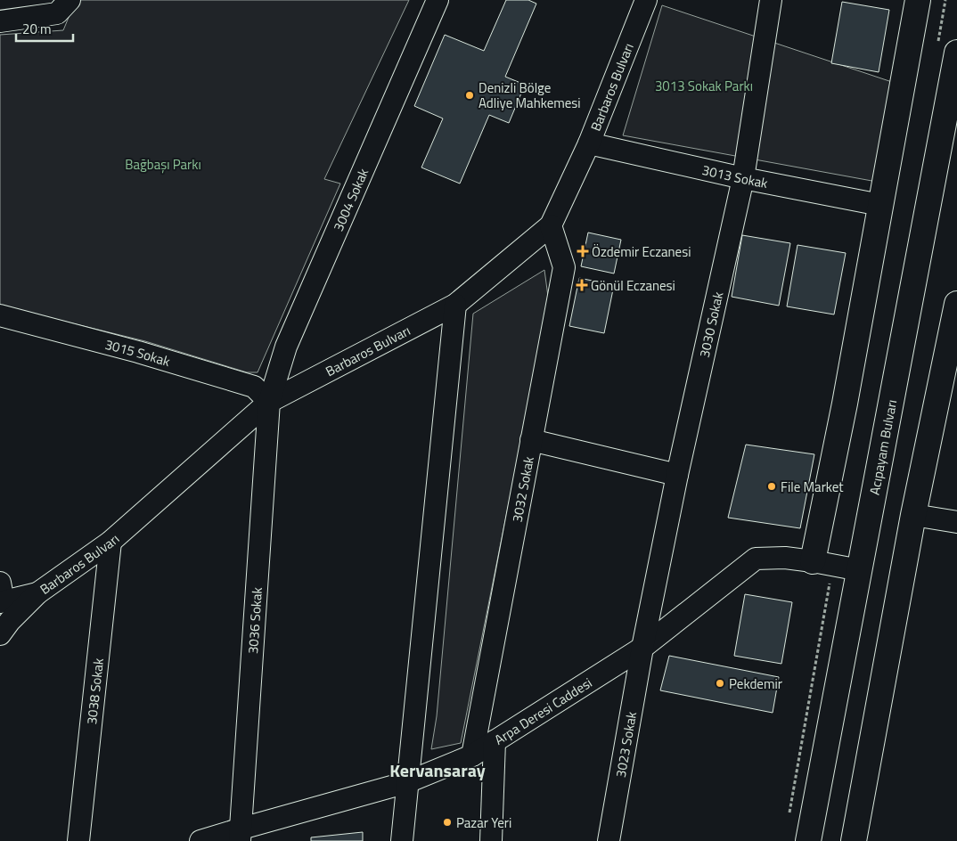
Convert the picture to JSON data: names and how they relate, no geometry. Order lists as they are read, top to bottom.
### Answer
{
  "streets": {
    "main road": ["Acıpayam Bulvarı"],
    "street": [
      "Barbaros Bulvarı",
      "3013 Sokak",
      "3004 Sokak",
      "3030 Sokak",
      "3015 Sokak",
      "3032 Sokak",
      "3036 Sokak",
      "3038 Sokak",
      "Arpa Deresi Caddesi",
      "3023 Sokak"
    ]
  },
  "crossings": [
    ["Barbaros Bulvarı", "3013 Sokak"],
    ["Barbaros Bulvarı", "3004 Sokak"],
    ["Barbaros Bulvarı", "3015 Sokak"],
    ["Barbaros Bulvarı", "3032 Sokak"],
    ["Barbaros Bulvarı", "3036 Sokak"],
    ["Barbaros Bulvarı", "3038 Sokak"],
    ["3013 Sokak", "3030 Sokak"],
    ["3004 Sokak", "3015 Sokak"],
    ["3004 Sokak", "3036 Sokak"],
    ["3030 Sokak", "Arpa Deresi Caddesi"],
    ["3030 Sokak", "3023 Sokak"],
    ["3015 Sokak", "3036 Sokak"],
    ["Acıpayam Bulvarı", "Arpa Deresi Caddesi"],
    ["3032 Sokak", "Arpa Deresi Caddesi"],
    ["3036 Sokak", "Arpa Deresi Caddesi"],
    ["Arpa Deresi Caddesi", "3023 Sokak"]
  ],
  "districts": ["Kervansaray"],
  "parks": ["3013 Sokak Parkı", "Bağbaşı Parkı"],
  "places": {
    "other": [
      "Denizli Bölge Adliye Mahkemesi",
      "File Market",
      "Pekdemir",
      "Pazar Yeri"
    ],
    "health": ["Özdemir Eczanesi", "Gönül Eczanesi"]
  },
  "scale_bar": "20 m"
}
